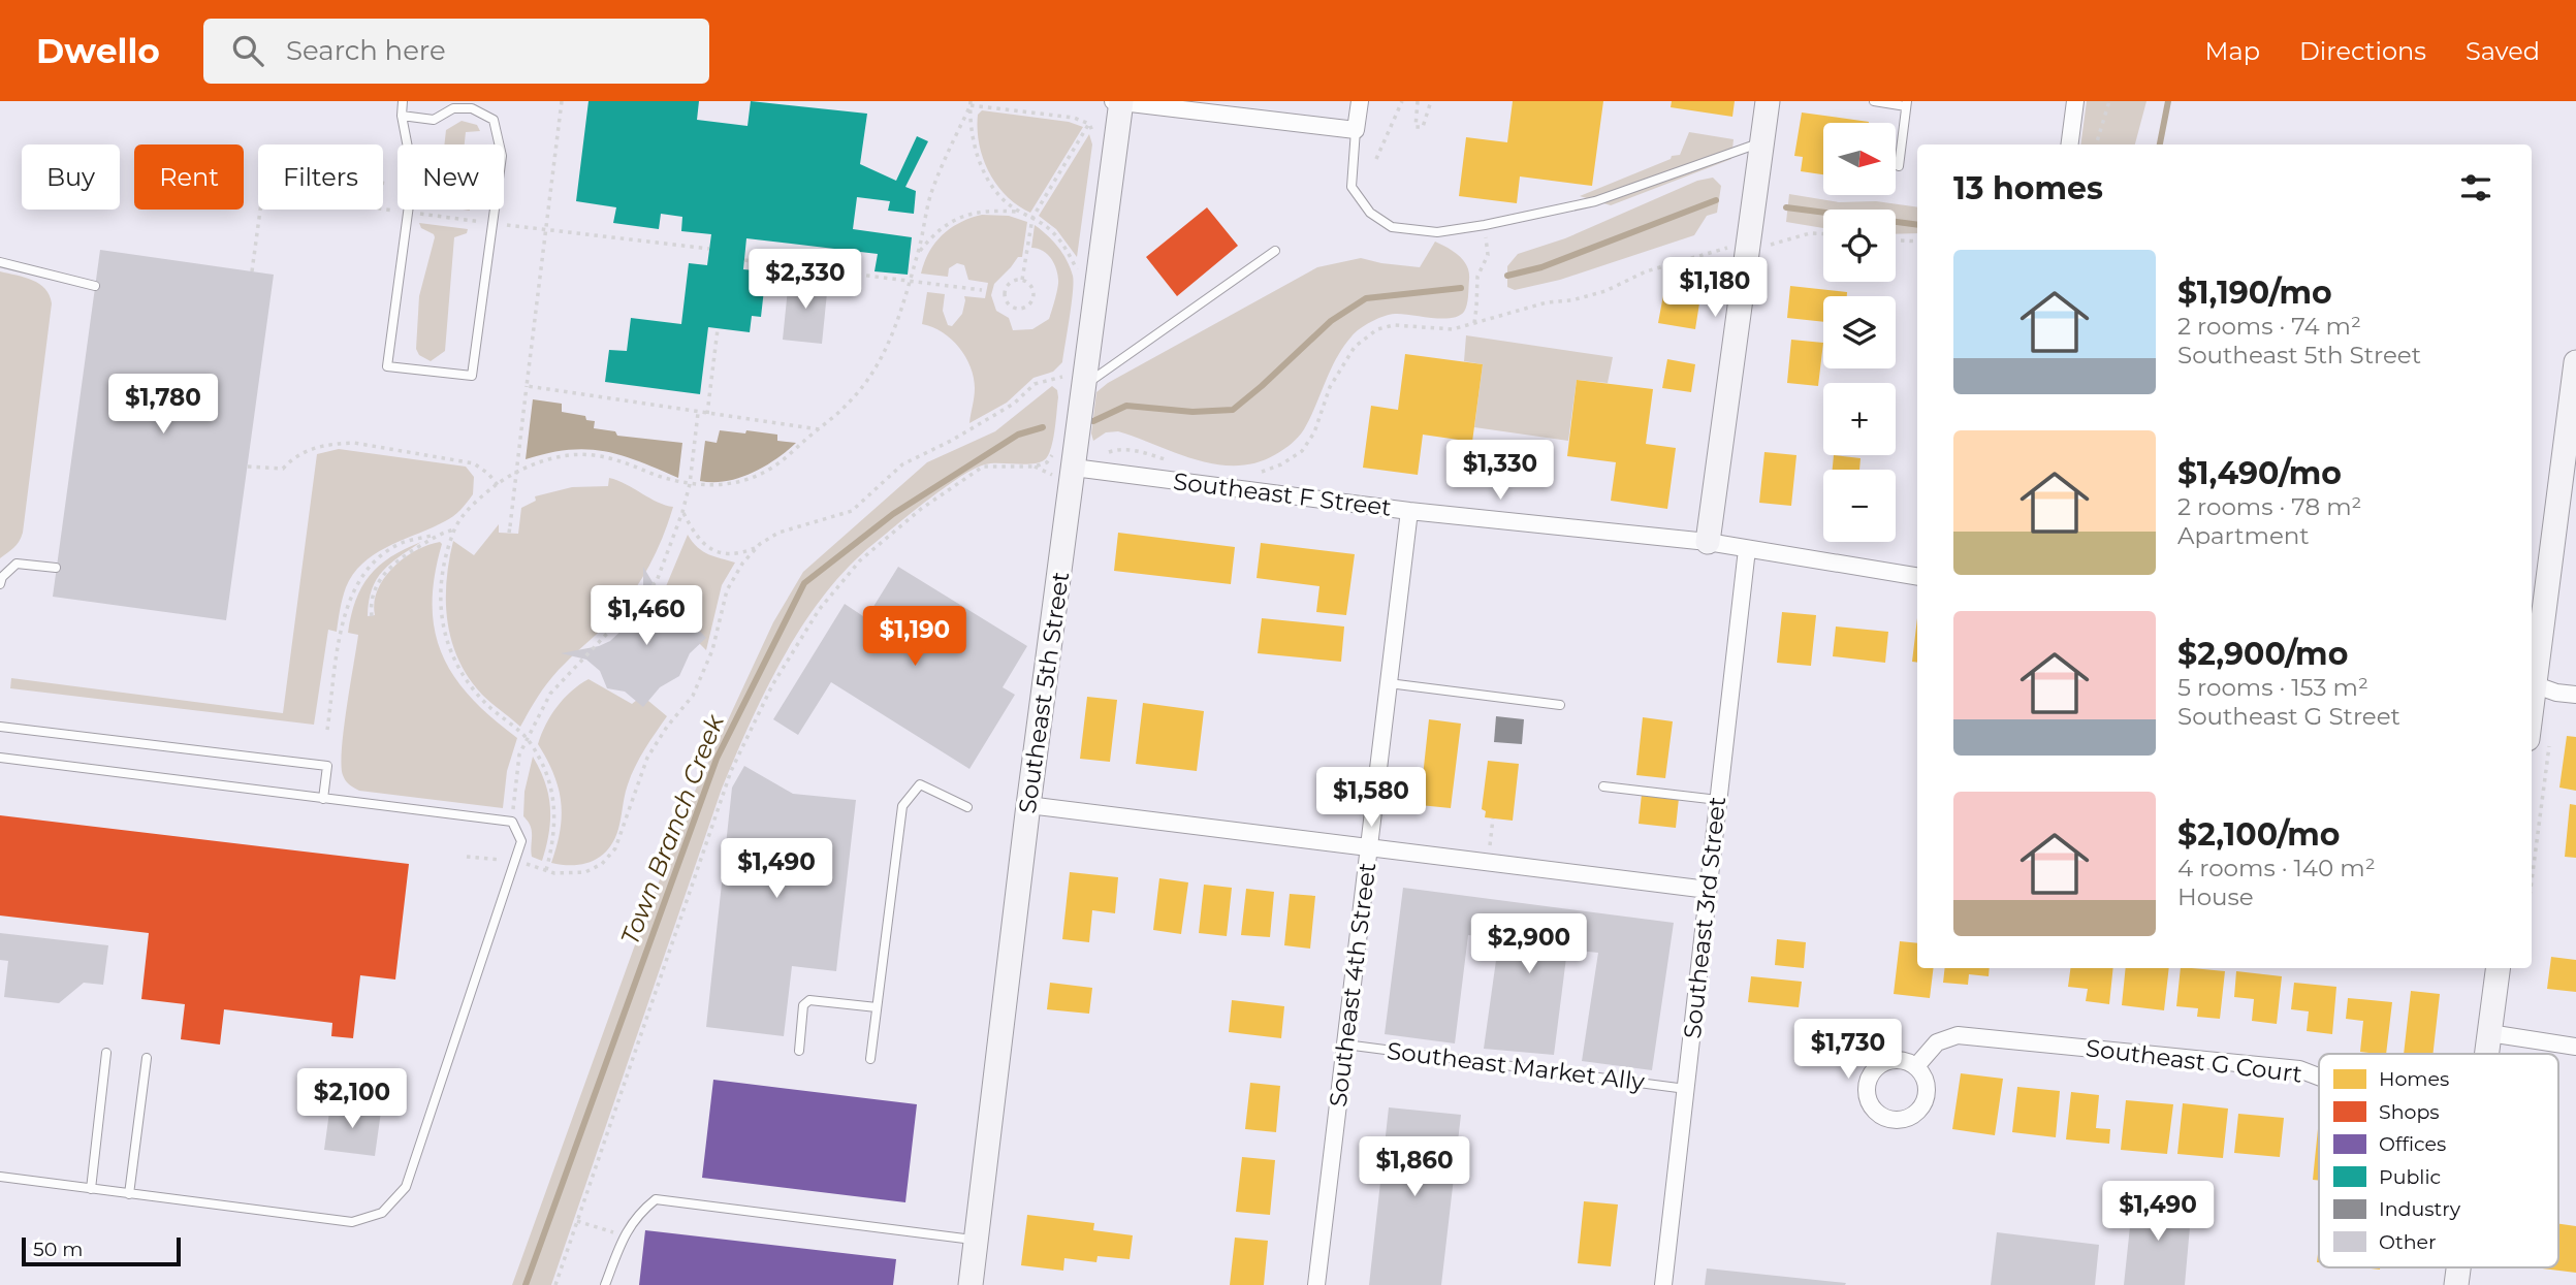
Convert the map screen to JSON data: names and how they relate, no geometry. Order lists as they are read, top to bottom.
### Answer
{
  "streets": {
    "street": [
      "Southeast F Street",
      "Southeast 5th Street",
      "Southeast 3rd Street",
      "Southeast 4th Street",
      "Southeast G Court"
    ],
    "lane": ["Southeast Market Ally"]
  },
  "crossings": [
    ["Southeast F Street", "Southeast 5th Street"],
    ["Southeast F Street", "Southeast 3rd Street"],
    ["Southeast F Street", "Southeast 4th Street"],
    ["Southeast 3rd Street", "Southeast Market Ally"],
    ["Southeast 4th Street", "Southeast Market Ally"]
  ],
  "water": ["Town Branch Creek"],
  "legend": [
    "Homes",
    "Shops",
    "Offices",
    "Public",
    "Industry",
    "Other"
  ],
  "scale_bar": "50 m",
  "north": "right",
  "page": {
    "header": "Dwello",
    "search": "Search here",
    "nav": ["Map", "Directions", "Saved"],
    "map_buttons": ["+", "−"],
    "chip": [
      "Buy",
      "Rent",
      "Filters",
      "New"
    ],
    "heading": "13 homes",
    "list": [
      {
        "name": "$1,190/mo",
        "note": "2 rooms · 74 m² · Southeast 5th Street"
      },
      {
        "name": "$1,490/mo",
        "note": "2 rooms · 78 m² · Apartment"
      },
      {
        "name": "$2,900/mo",
        "note": "5 rooms · 153 m² · Southeast G Street"
      },
      {
        "name": "$2,100/mo",
        "note": "4 rooms · 140 m² · House"
      }
    ],
    "price": [
      "$2,330",
      "$1,180",
      "$1,780",
      "$1,330",
      "$1,460",
      "$1,190",
      "$1,580",
      "$1,490",
      "$2,900",
      "$1,730",
      "$2,100",
      "$1,860",
      "$1,490"
    ],
    "scale": "50 m"
  }
}
